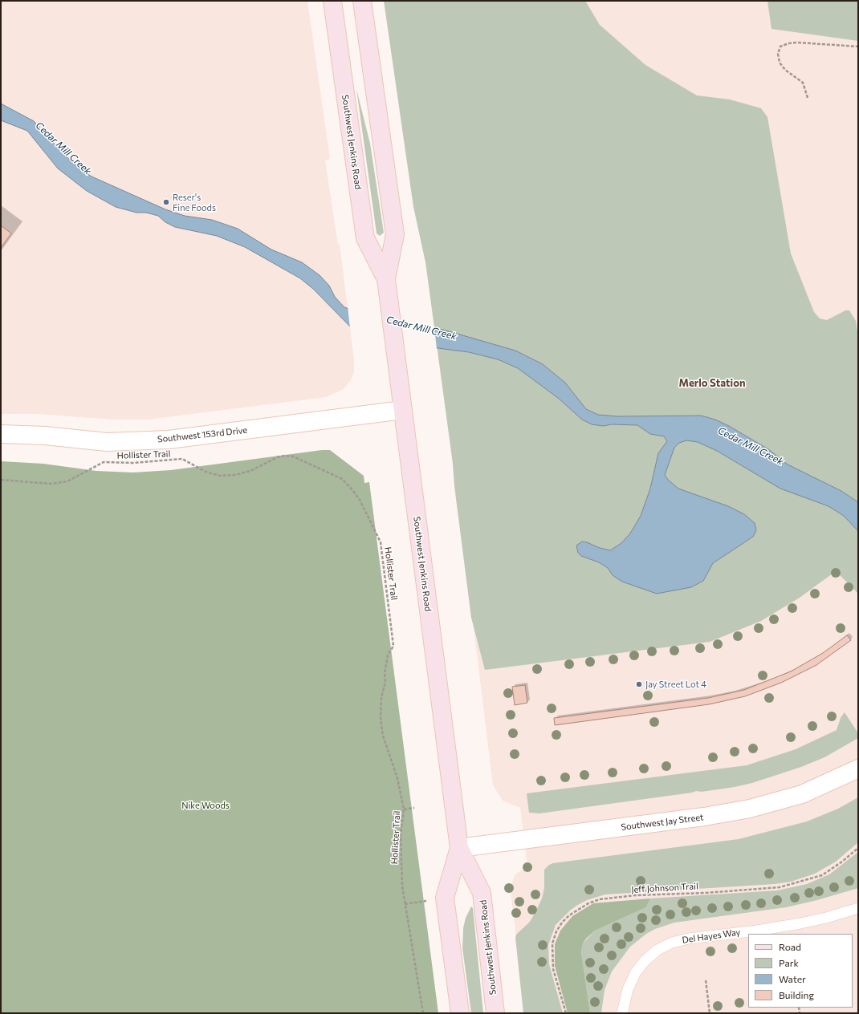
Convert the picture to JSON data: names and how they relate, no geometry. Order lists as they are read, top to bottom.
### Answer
{
  "streets": {
    "main road": ["Southwest Jenkins Road"],
    "street": ["Southwest 153rd Drive", "Southwest Jay Street"],
    "lane": ["Del Hayes Way"],
    "path": ["Hollister Trail", "Jeff Johnson Trail"]
  },
  "crossings": [
    ["Southwest Jenkins Road", "Southwest 153rd Drive"],
    ["Southwest Jenkins Road", "Southwest Jay Street"]
  ],
  "districts": ["Merlo Station"],
  "water": ["Cedar Mill Creek"],
  "parks": ["Nike Woods"],
  "places": ["Reser's Fine Foods", "Jay Street Lot 4"],
  "legend": [
    "Road",
    "Park",
    "Water",
    "Building"
  ]
}
